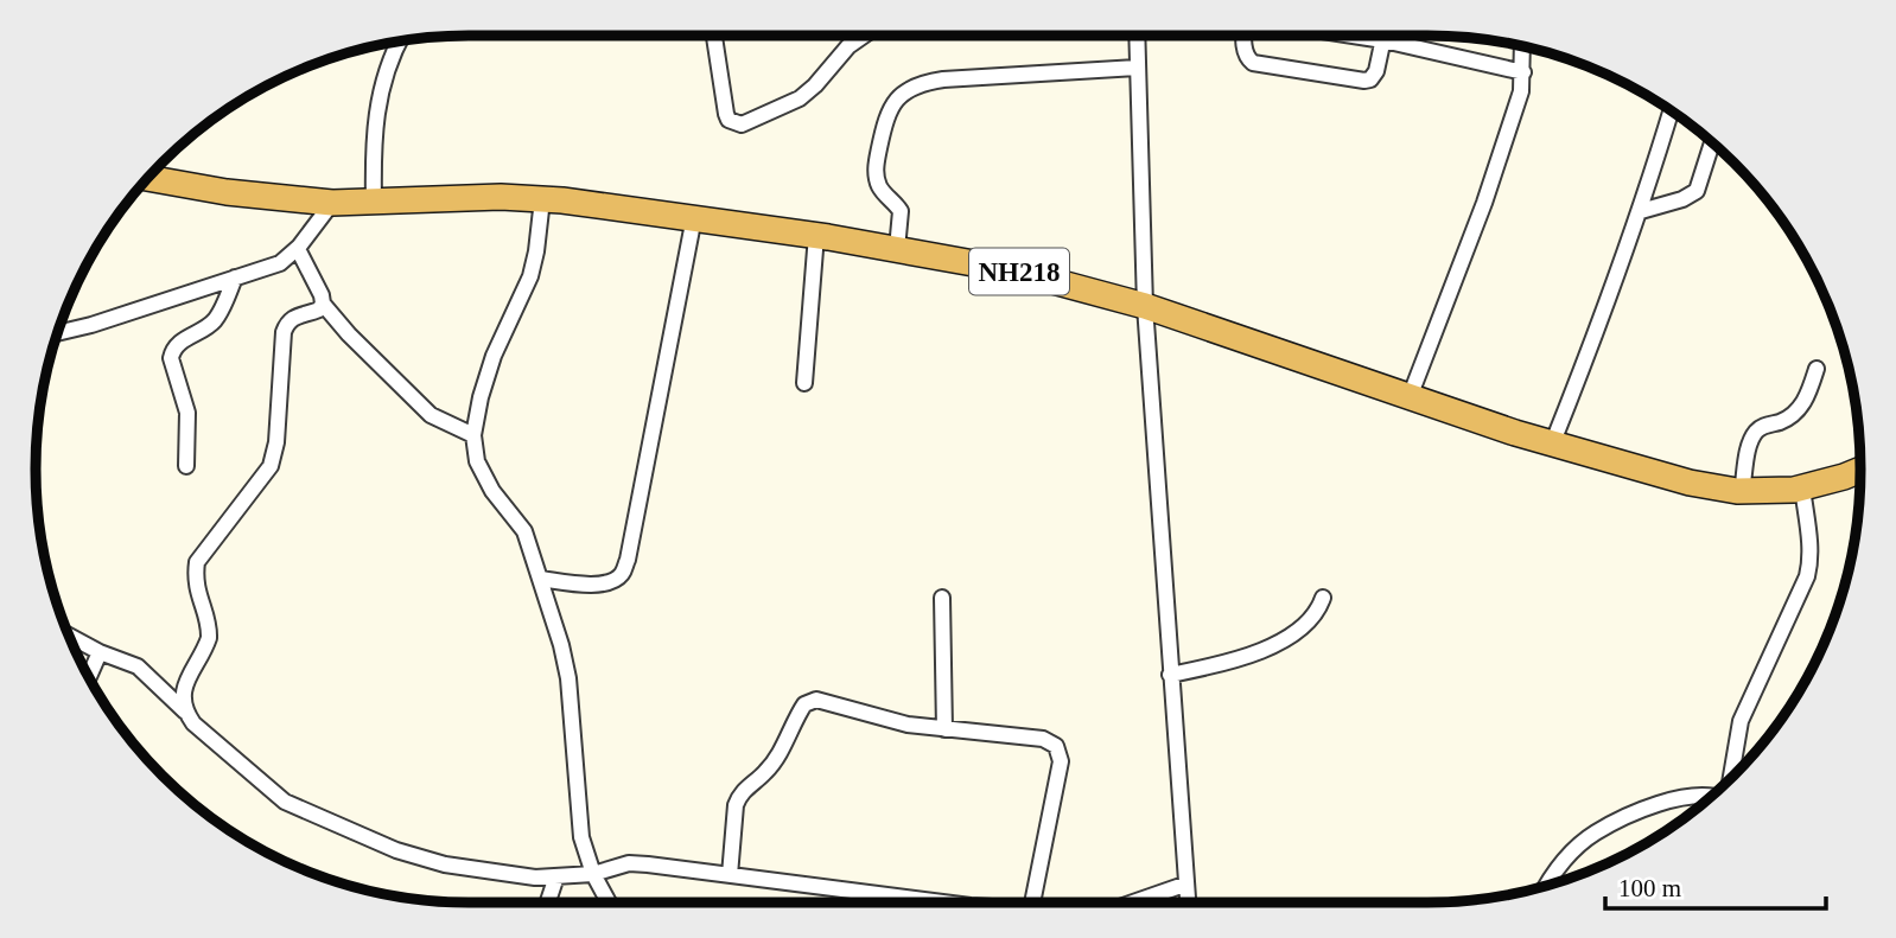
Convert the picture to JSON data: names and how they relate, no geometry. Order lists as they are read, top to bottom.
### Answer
{
  "streets": {
    "highway": ["NH218"]
  },
  "scale_bar": "100 m"
}
